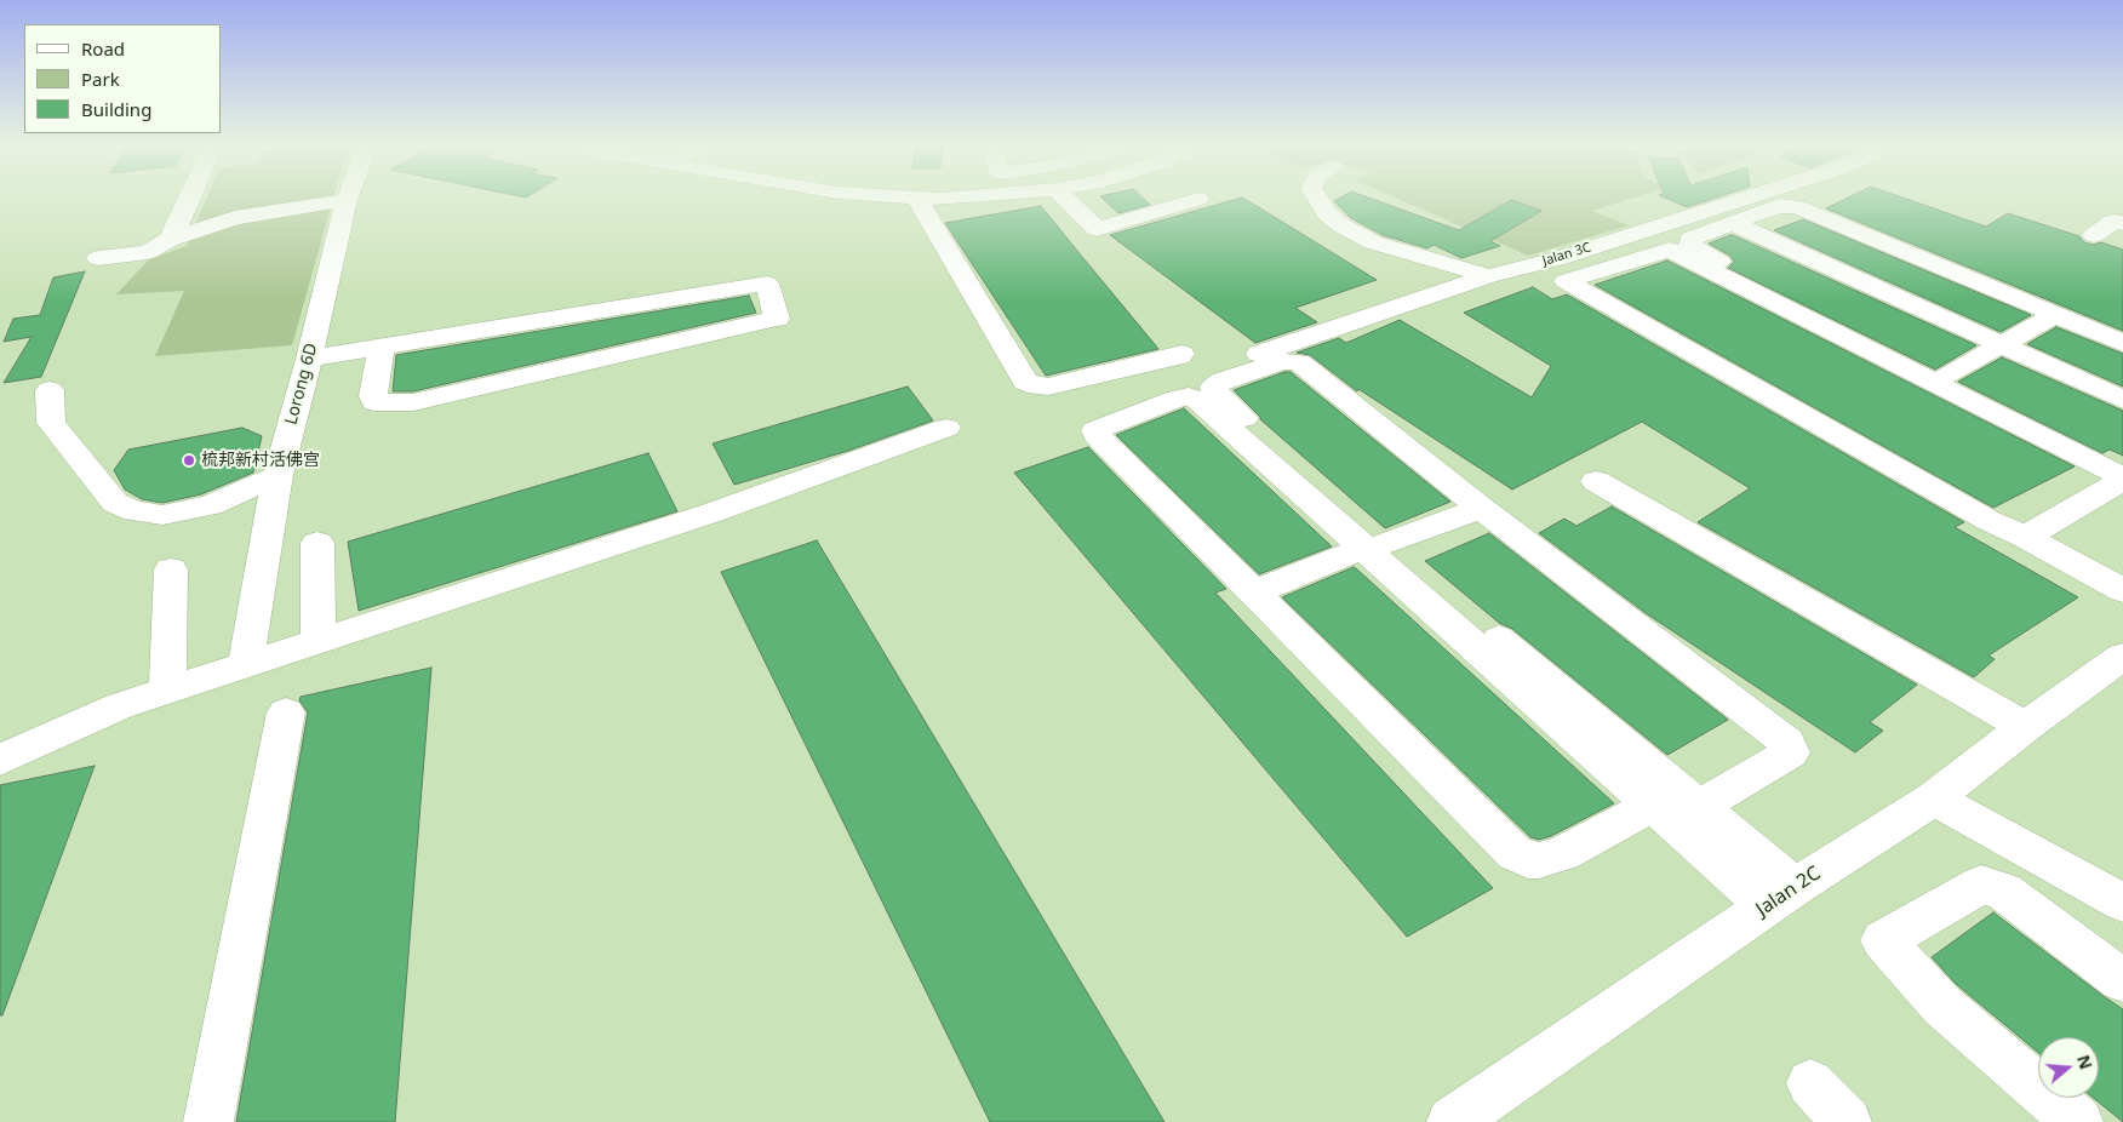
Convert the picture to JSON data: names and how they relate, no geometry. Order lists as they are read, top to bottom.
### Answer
{
  "streets": {
    "street": ["Jalan 3C", "Lorong 6D", "Jalan 2C"]
  },
  "places": ["梳邦新村活佛宫"],
  "legend": ["Road", "Park", "Building"],
  "north": "right"
}
